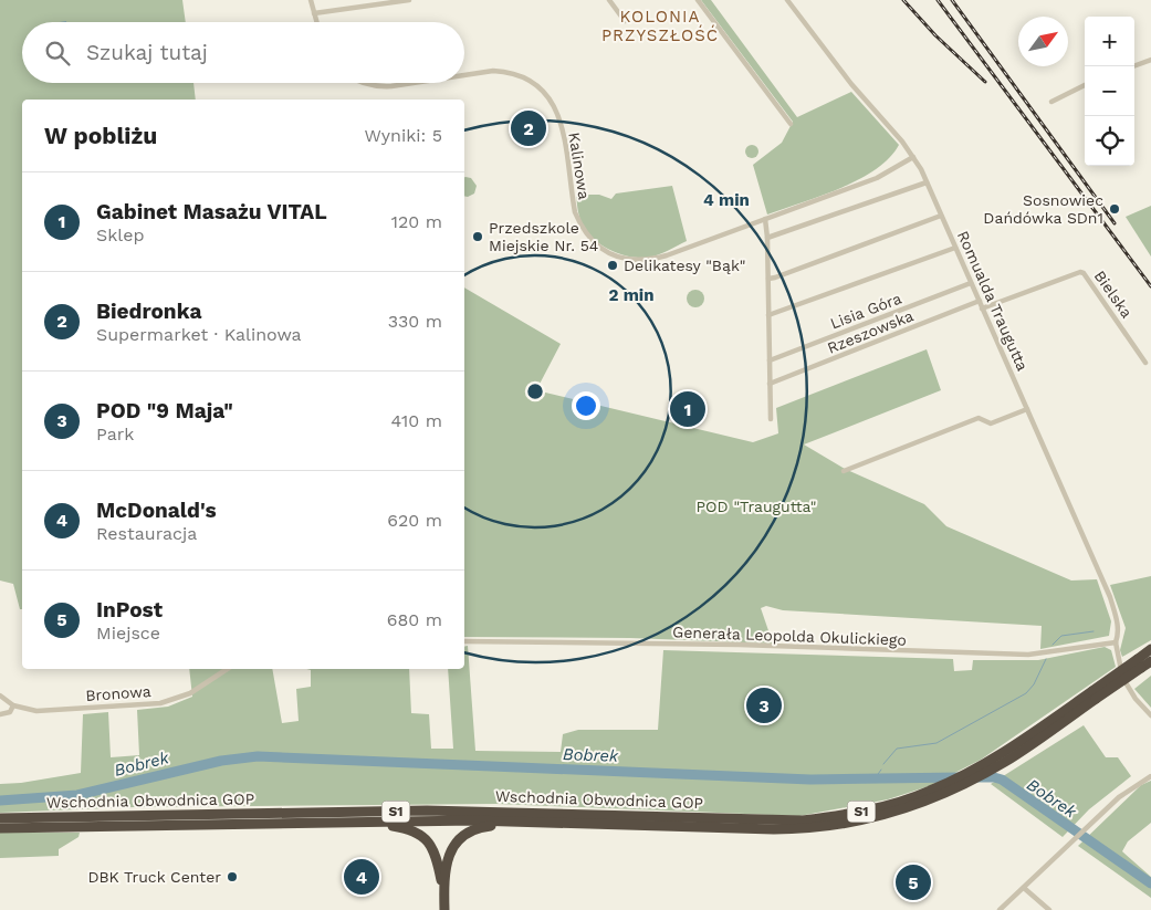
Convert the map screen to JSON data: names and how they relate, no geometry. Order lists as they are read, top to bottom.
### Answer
{
  "streets": {
    "highway": ["Wschodnia Obwodnica GOP", "S1"],
    "street": [
      "Kalinowa",
      "Bielska",
      "Romualda Traugutta",
      "Lisia Góra",
      "Rzeszowska",
      "Generała Leopolda Okulickiego",
      "Bronowa"
    ]
  },
  "crossings": [
    ["Kalinowa", "Romualda Traugutta"],
    ["Bielska", "Romualda Traugutta"],
    ["Romualda Traugutta", "Lisia Góra"],
    ["Romualda Traugutta", "Rzeszowska"],
    ["Romualda Traugutta", "Generała Leopolda Okulickiego"]
  ],
  "districts": ["KOLONIA PRZYSZŁOŚĆ"],
  "water": ["Bobrek"],
  "parks": ["POD \"Traugutta\""],
  "places": [
    "Sosnowiec Dańdówka SDn1",
    "Przedszkole Miejskie Nr. 54",
    "Delikatesy \"Bąk\"",
    "DBK Truck Center"
  ],
  "north": "top right",
  "page": {
    "map_buttons": ["+", "−"],
    "search": "Szukaj tutaj",
    "heading": ["W pobliżu", "Wyniki: 5"],
    "pins": [
      "2",
      "1",
      "3",
      "4",
      "5"
    ],
    "list": [
      {
        "mark": "1",
        "name": "Gabinet Masażu VITAL",
        "note": "Sklep",
        "value": "120 m"
      },
      {
        "mark": "2",
        "name": "Biedronka",
        "note": "Supermarket · Kalinowa",
        "value": "330 m"
      },
      {
        "mark": "3",
        "name": "POD \"9 Maja\"",
        "note": "Park",
        "value": "410 m"
      },
      {
        "mark": "4",
        "name": "McDonald's",
        "note": "Restauracja",
        "value": "620 m"
      },
      {
        "mark": "5",
        "name": "InPost",
        "note": "Miejsce",
        "value": "680 m"
      }
    ]
  },
  "rings": ["4 min", "2 min"]
}
